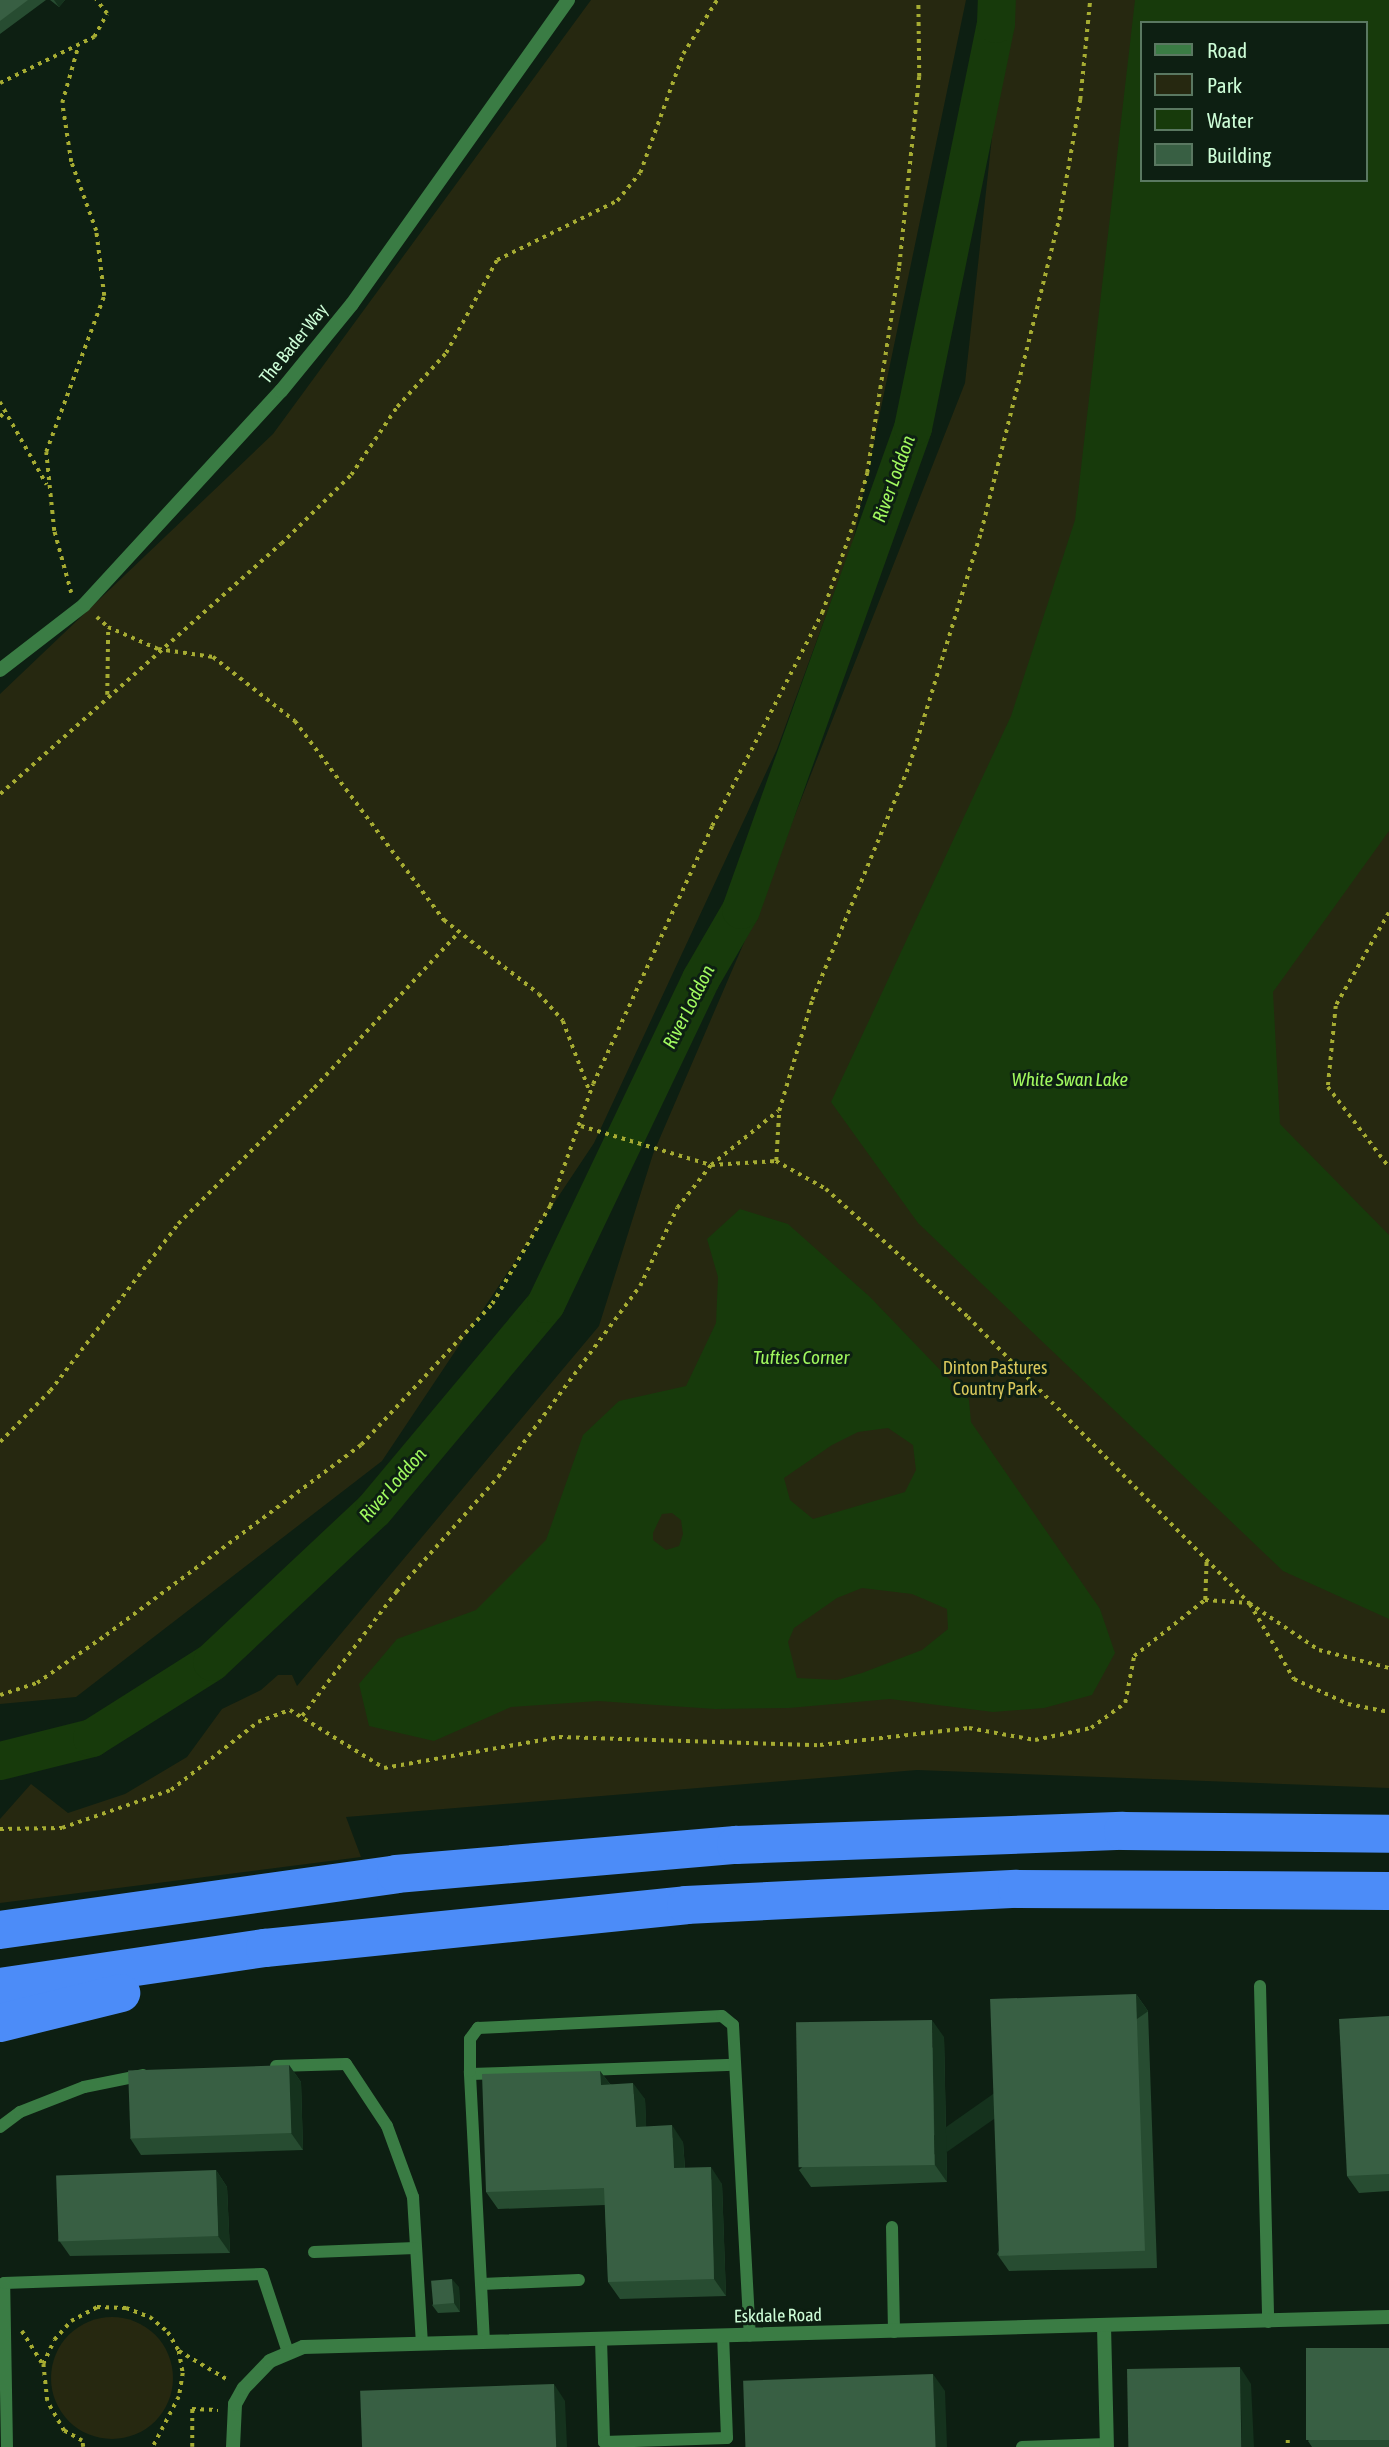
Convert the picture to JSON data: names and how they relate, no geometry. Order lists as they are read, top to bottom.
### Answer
{
  "streets": {
    "street": ["The Bader Way", "Eskdale Road"]
  },
  "water": ["River Loddon", "White Swan Lake", "Tufties Corner"],
  "parks": ["Dinton Pastures Country Park"],
  "legend": [
    "Road",
    "Park",
    "Water",
    "Building"
  ]
}
